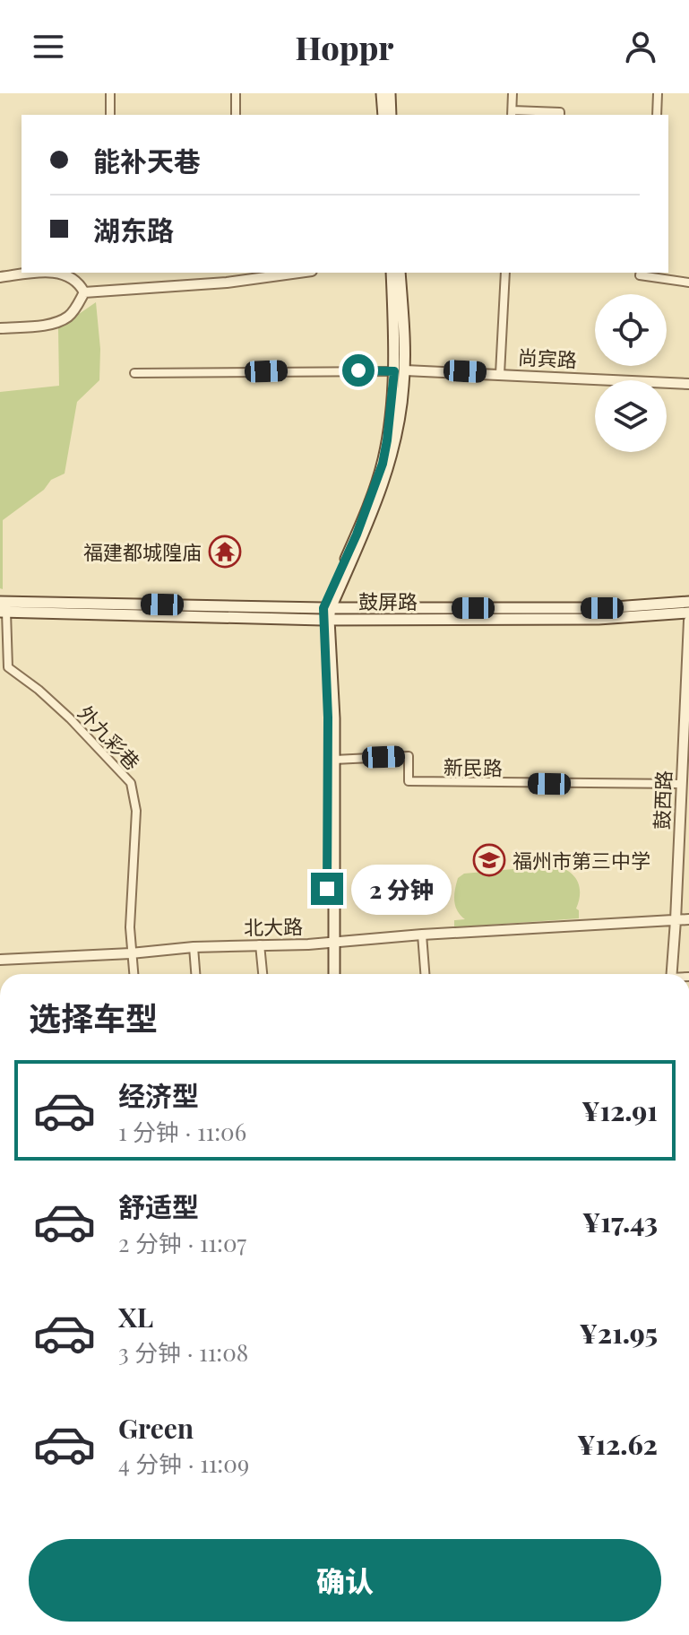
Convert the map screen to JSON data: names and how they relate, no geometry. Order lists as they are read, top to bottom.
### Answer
{
  "streets": {
    "main road": ["鼓屏路"],
    "street": [
      "尚宾路",
      "外九彩巷",
      "新民路",
      "鼓西路",
      "北大路"
    ]
  },
  "crossings": [
    ["鼓屏路", "外九彩巷"],
    ["外九彩巷", "北大路"],
    ["新民路", "鼓西路"],
    ["鼓西路", "北大路"]
  ],
  "places": {
    "temple": ["福建都城隍庙"],
    "school or university": ["福州市第三中学"]
  },
  "page": {
    "header": "Hoppr",
    "banner": ["能补天巷", "湖东路"],
    "bubble": "2 分钟",
    "heading": "选择车型",
    "list": [
      {
        "name": "经济型",
        "note": "1 分钟 · 11:06",
        "value": "¥12.91"
      },
      {
        "name": "舒适型",
        "note": "2 分钟 · 11:07",
        "value": "¥17.43"
      },
      {
        "name": "XL",
        "note": "3 分钟 · 11:08",
        "value": "¥21.95"
      },
      {
        "name": "Green",
        "note": "4 分钟 · 11:09",
        "value": "¥12.62"
      }
    ],
    "buttons": "确认"
  }
}
